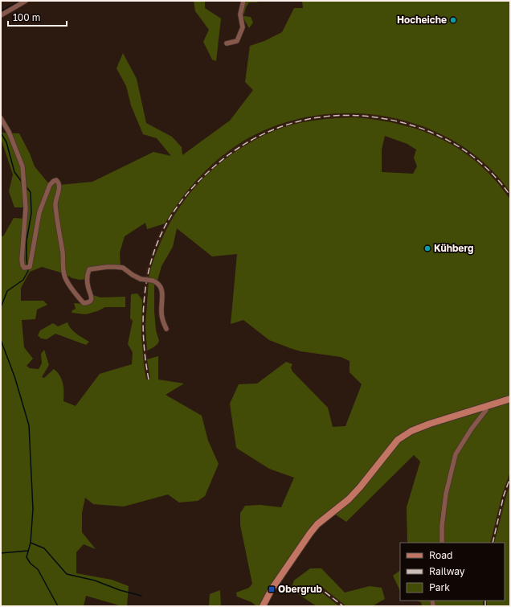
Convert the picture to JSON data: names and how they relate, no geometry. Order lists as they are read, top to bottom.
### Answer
{
  "places": {
    "other": ["Hocheiche", "Kühberg"],
    "transit": ["Obergrub"]
  },
  "legend": ["Road", "Railway", "Park"],
  "scale_bar": "100 m"
}
